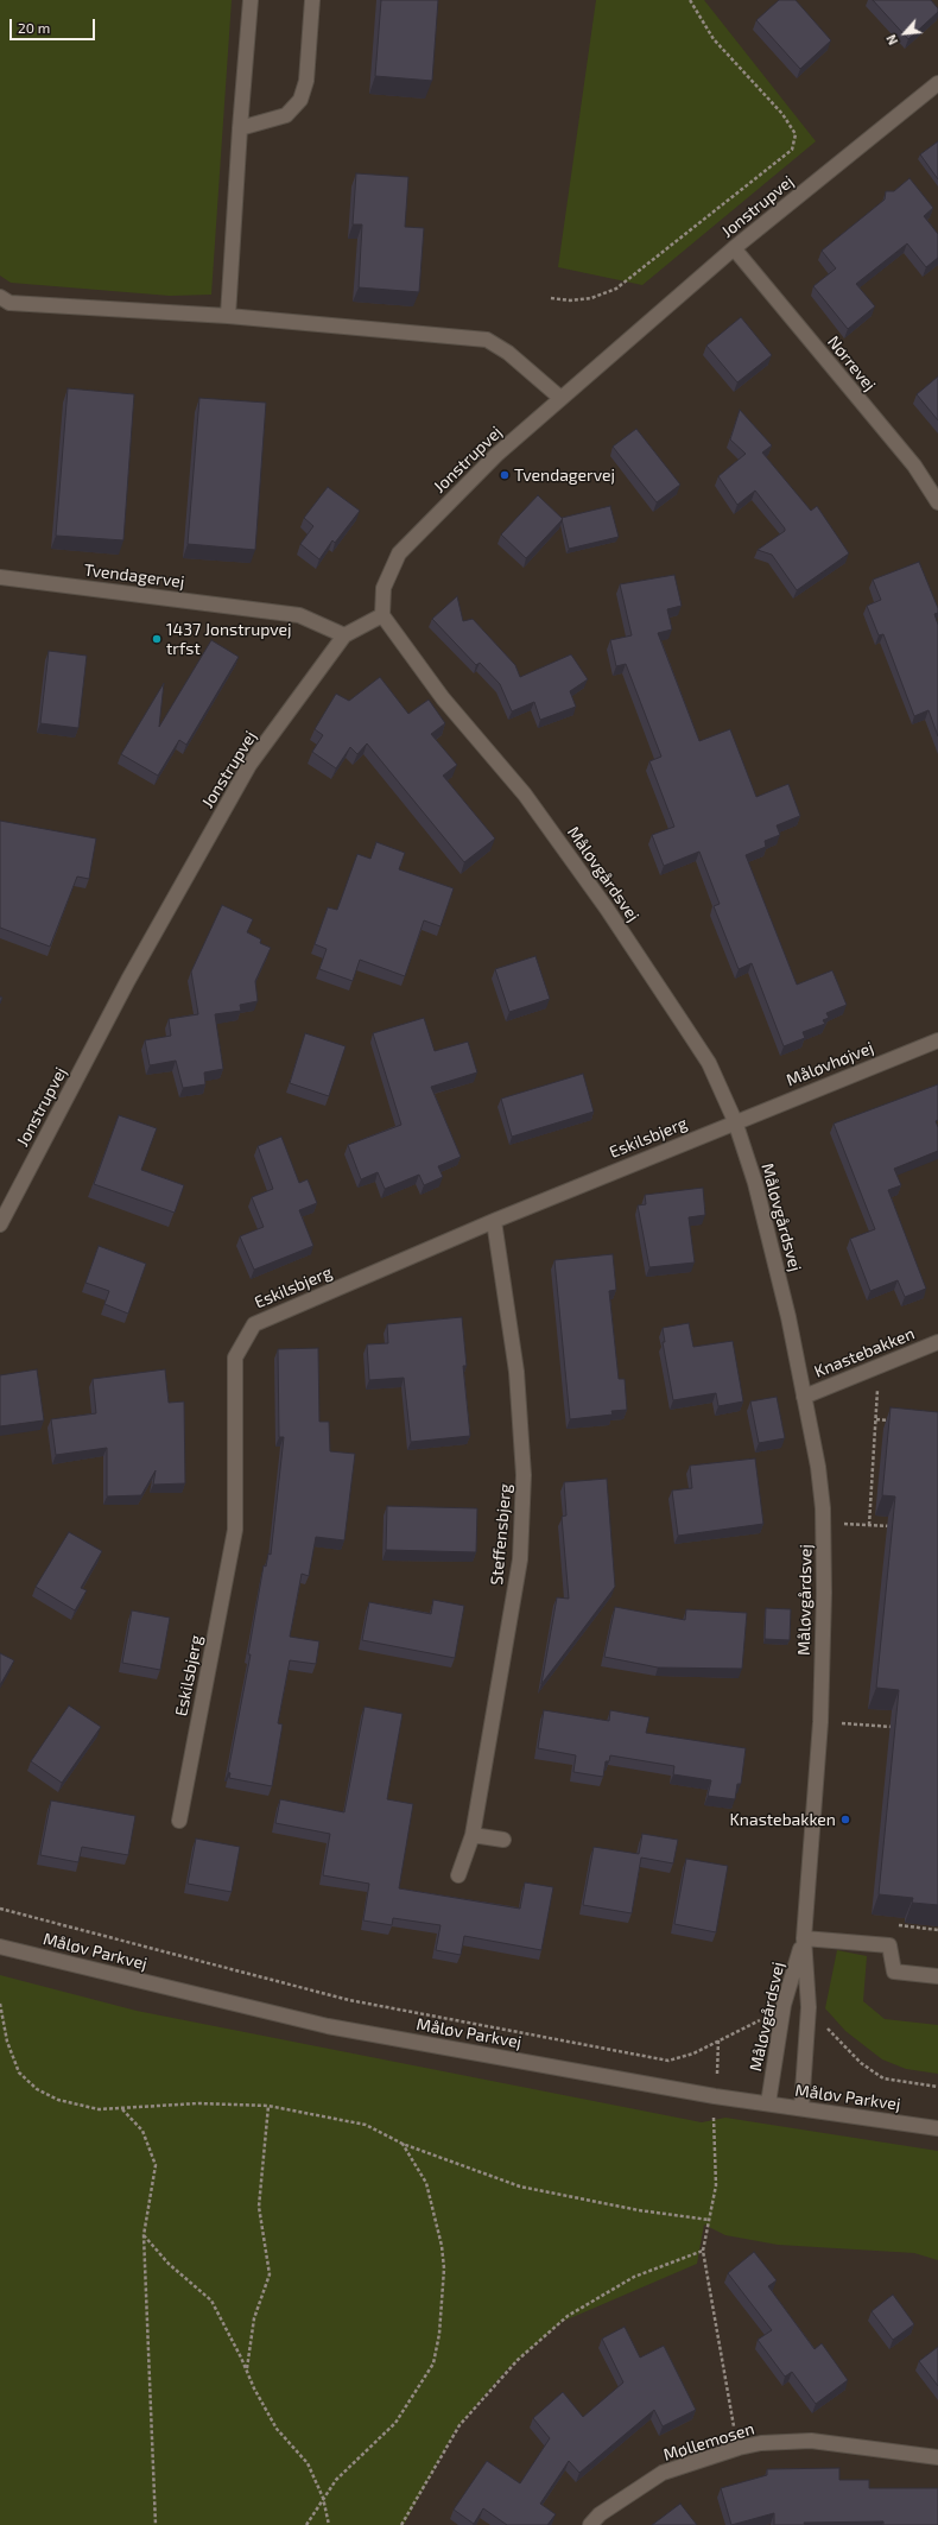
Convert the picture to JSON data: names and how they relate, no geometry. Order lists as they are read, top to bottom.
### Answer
{
  "streets": {
    "street": [
      "Jonstrupvej",
      "Nørrevej",
      "Tvendagervej",
      "Måløvgårdsvej",
      "Måløvhøjvej",
      "Eskilsbjerg",
      "Knastebakken",
      "Steffensbjerg",
      "Måløv Parkvej",
      "Møllemosen"
    ]
  },
  "crossings": [
    ["Jonstrupvej", "Nørrevej"],
    ["Jonstrupvej", "Tvendagervej"],
    ["Jonstrupvej", "Måløvgårdsvej"],
    ["Måløvgårdsvej", "Måløvhøjvej"],
    ["Måløvgårdsvej", "Eskilsbjerg"],
    ["Måløvgårdsvej", "Knastebakken"],
    ["Måløvgårdsvej", "Måløv Parkvej"],
    ["Måløvhøjvej", "Eskilsbjerg"],
    ["Eskilsbjerg", "Steffensbjerg"]
  ],
  "places": ["Tvendagervej", "1437 Jonstrupvej trfst", "Knastebakken"],
  "scale_bar": "20 m",
  "north": "bottom left"
}
